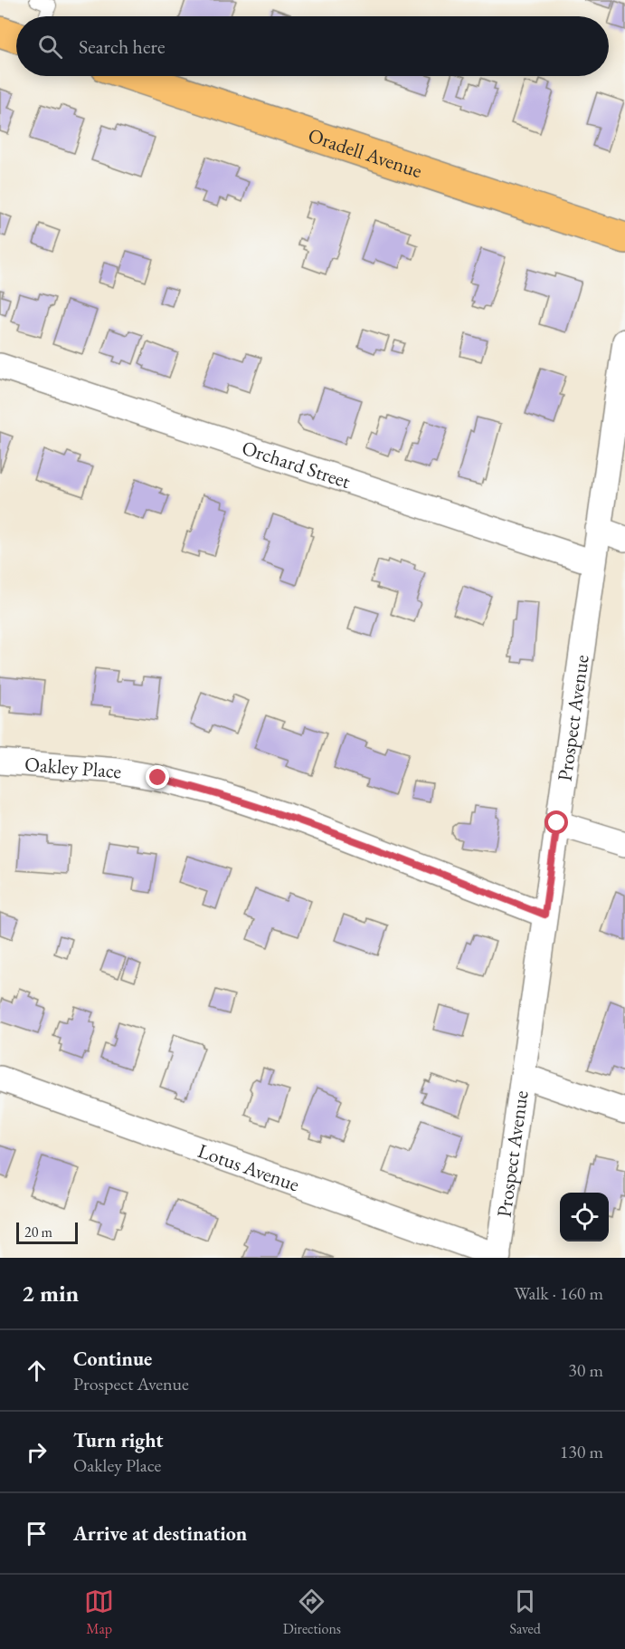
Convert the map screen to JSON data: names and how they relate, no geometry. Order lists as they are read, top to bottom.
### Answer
{
  "streets": {
    "main road": ["Oradell Avenue"],
    "street": [
      "Orchard Street",
      "Prospect Avenue",
      "Oakley Place",
      "Lotus Avenue"
    ]
  },
  "crossings": [
    ["Orchard Street", "Prospect Avenue"],
    ["Prospect Avenue", "Oakley Place"],
    ["Prospect Avenue", "Lotus Avenue"]
  ],
  "scale_bar": "20 m",
  "page": {
    "search": "Search here",
    "scale": "20 m",
    "heading": ["2 min", "Walk · 160 m"],
    "list": [
      ["Continue", "Prospect Avenue", "30 m"],
      ["Turn right", "Oakley Place", "130 m"],
      "Arrive at destination"
    ],
    "nav": ["Map", "Directions", "Saved"]
  }
}
